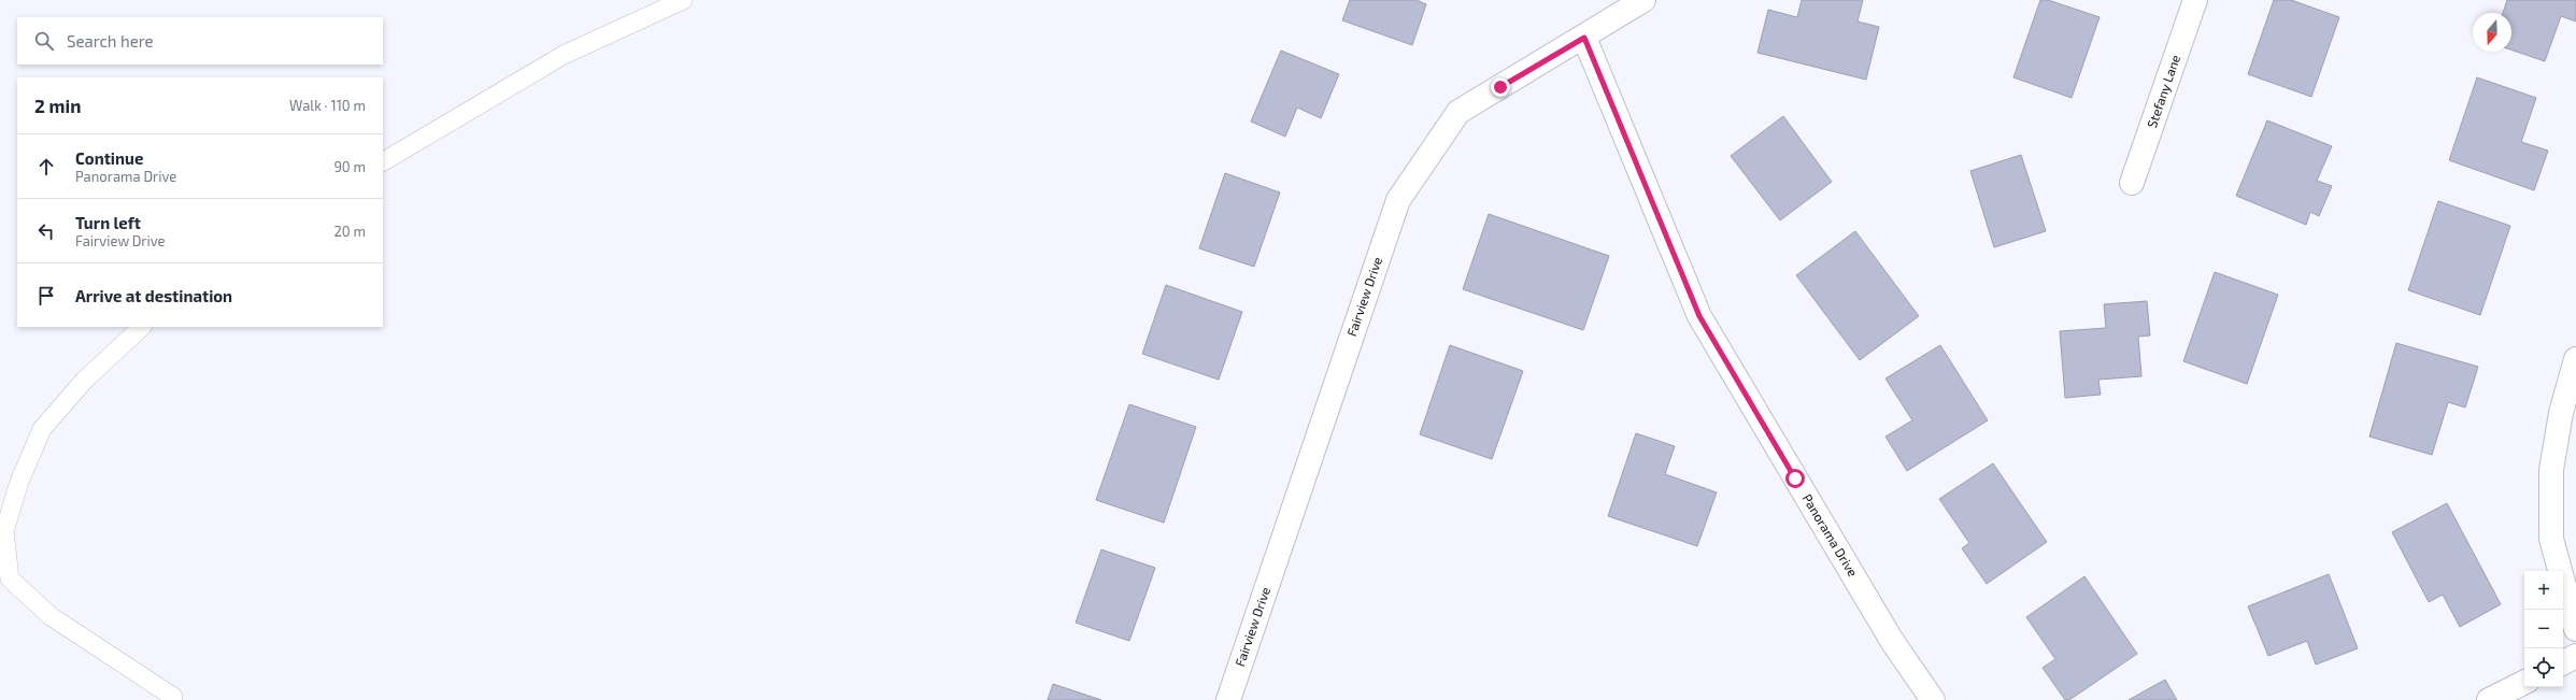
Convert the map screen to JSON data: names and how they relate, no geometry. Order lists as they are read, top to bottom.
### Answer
{
  "streets": {
    "street": ["Stefany Lane", "Fairview Drive", "Panorama Drive"]
  },
  "crossings": [
    ["Fairview Drive", "Panorama Drive"]
  ],
  "north": "bottom",
  "page": {
    "search": "Search here",
    "heading": ["2 min", "Walk · 110 m"],
    "list": [
      ["Continue", "Panorama Drive", "90 m"],
      ["Turn left", "Fairview Drive", "20 m"],
      "Arrive at destination"
    ],
    "map_buttons": ["+", "−"]
  }
}
